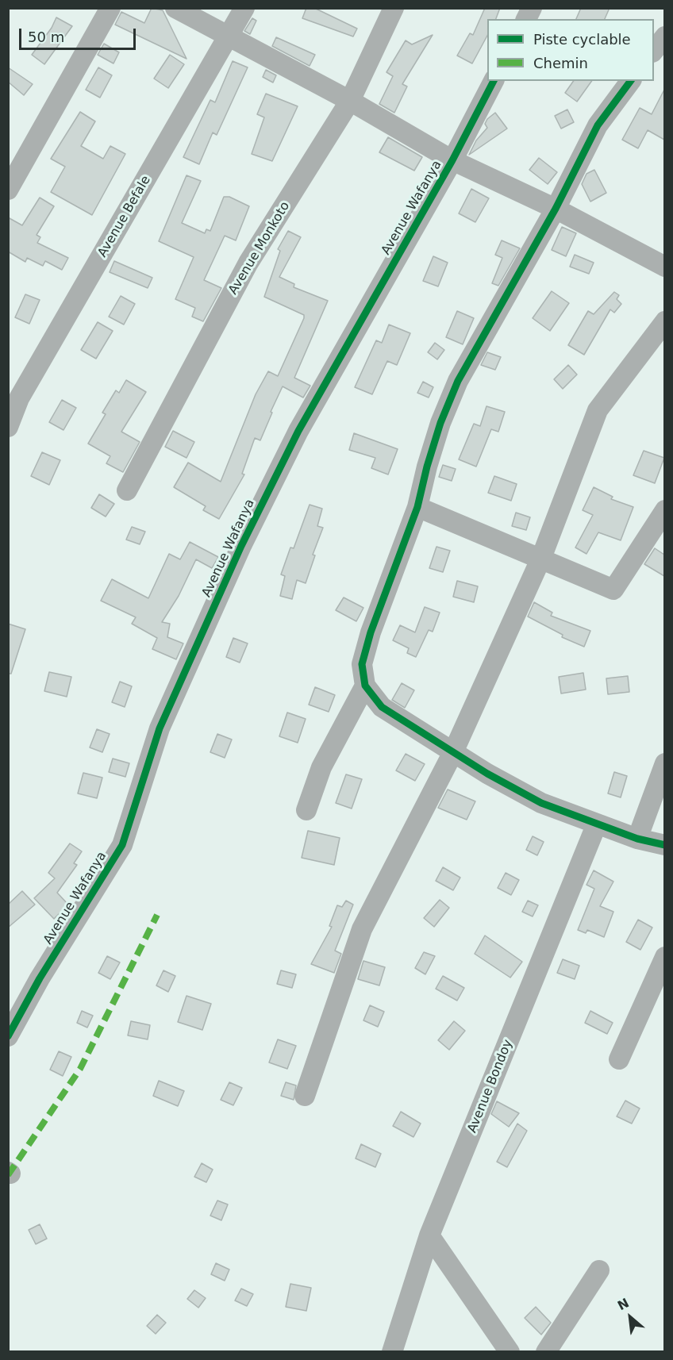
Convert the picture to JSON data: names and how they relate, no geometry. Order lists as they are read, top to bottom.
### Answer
{
  "streets": {
    "street": [
      "Avenue Wafanya",
      "Avenue Befale",
      "Avenue Monkoto",
      "Avenue Bondoy"
    ]
  },
  "legend": ["Piste cyclable", "Chemin"],
  "scale_bar": "50 m",
  "north": "top left"
}
